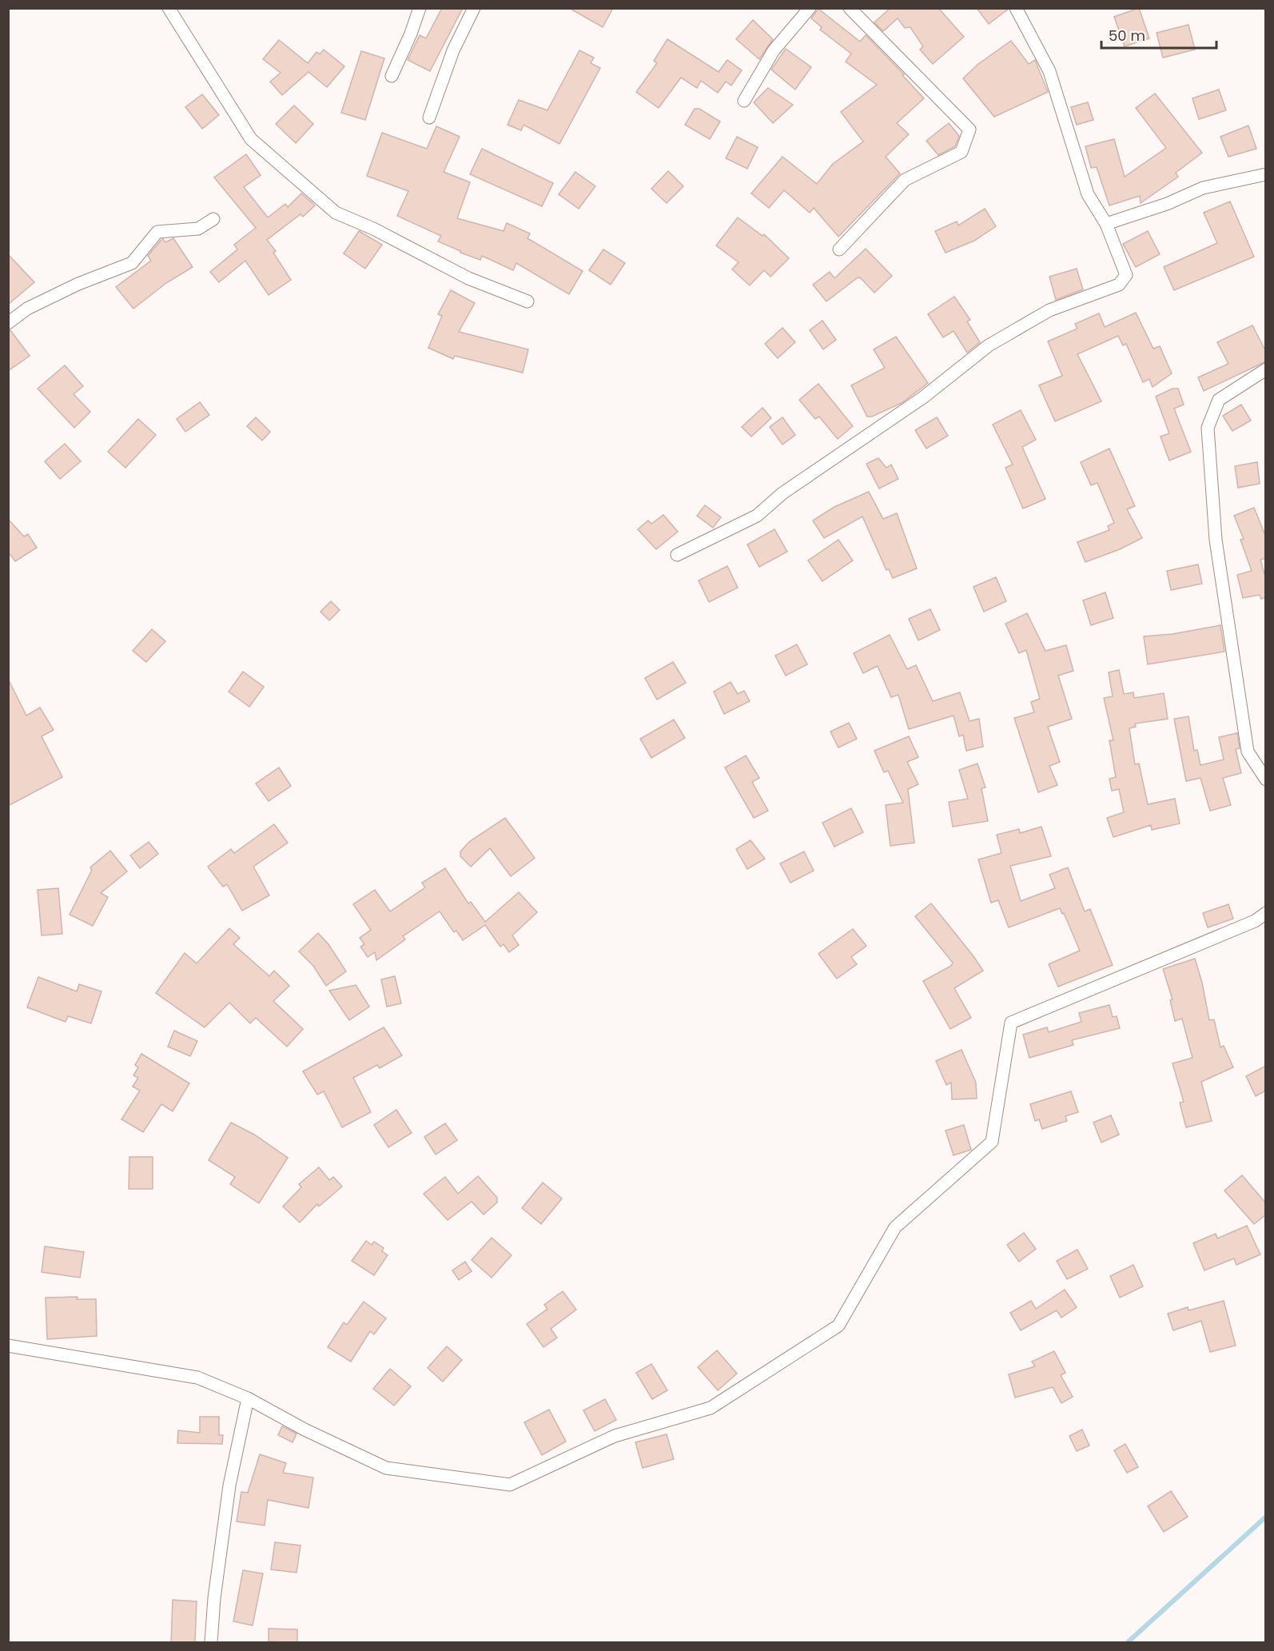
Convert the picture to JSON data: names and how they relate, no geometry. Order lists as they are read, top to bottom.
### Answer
{
  "scale_bar": "50 m"
}
